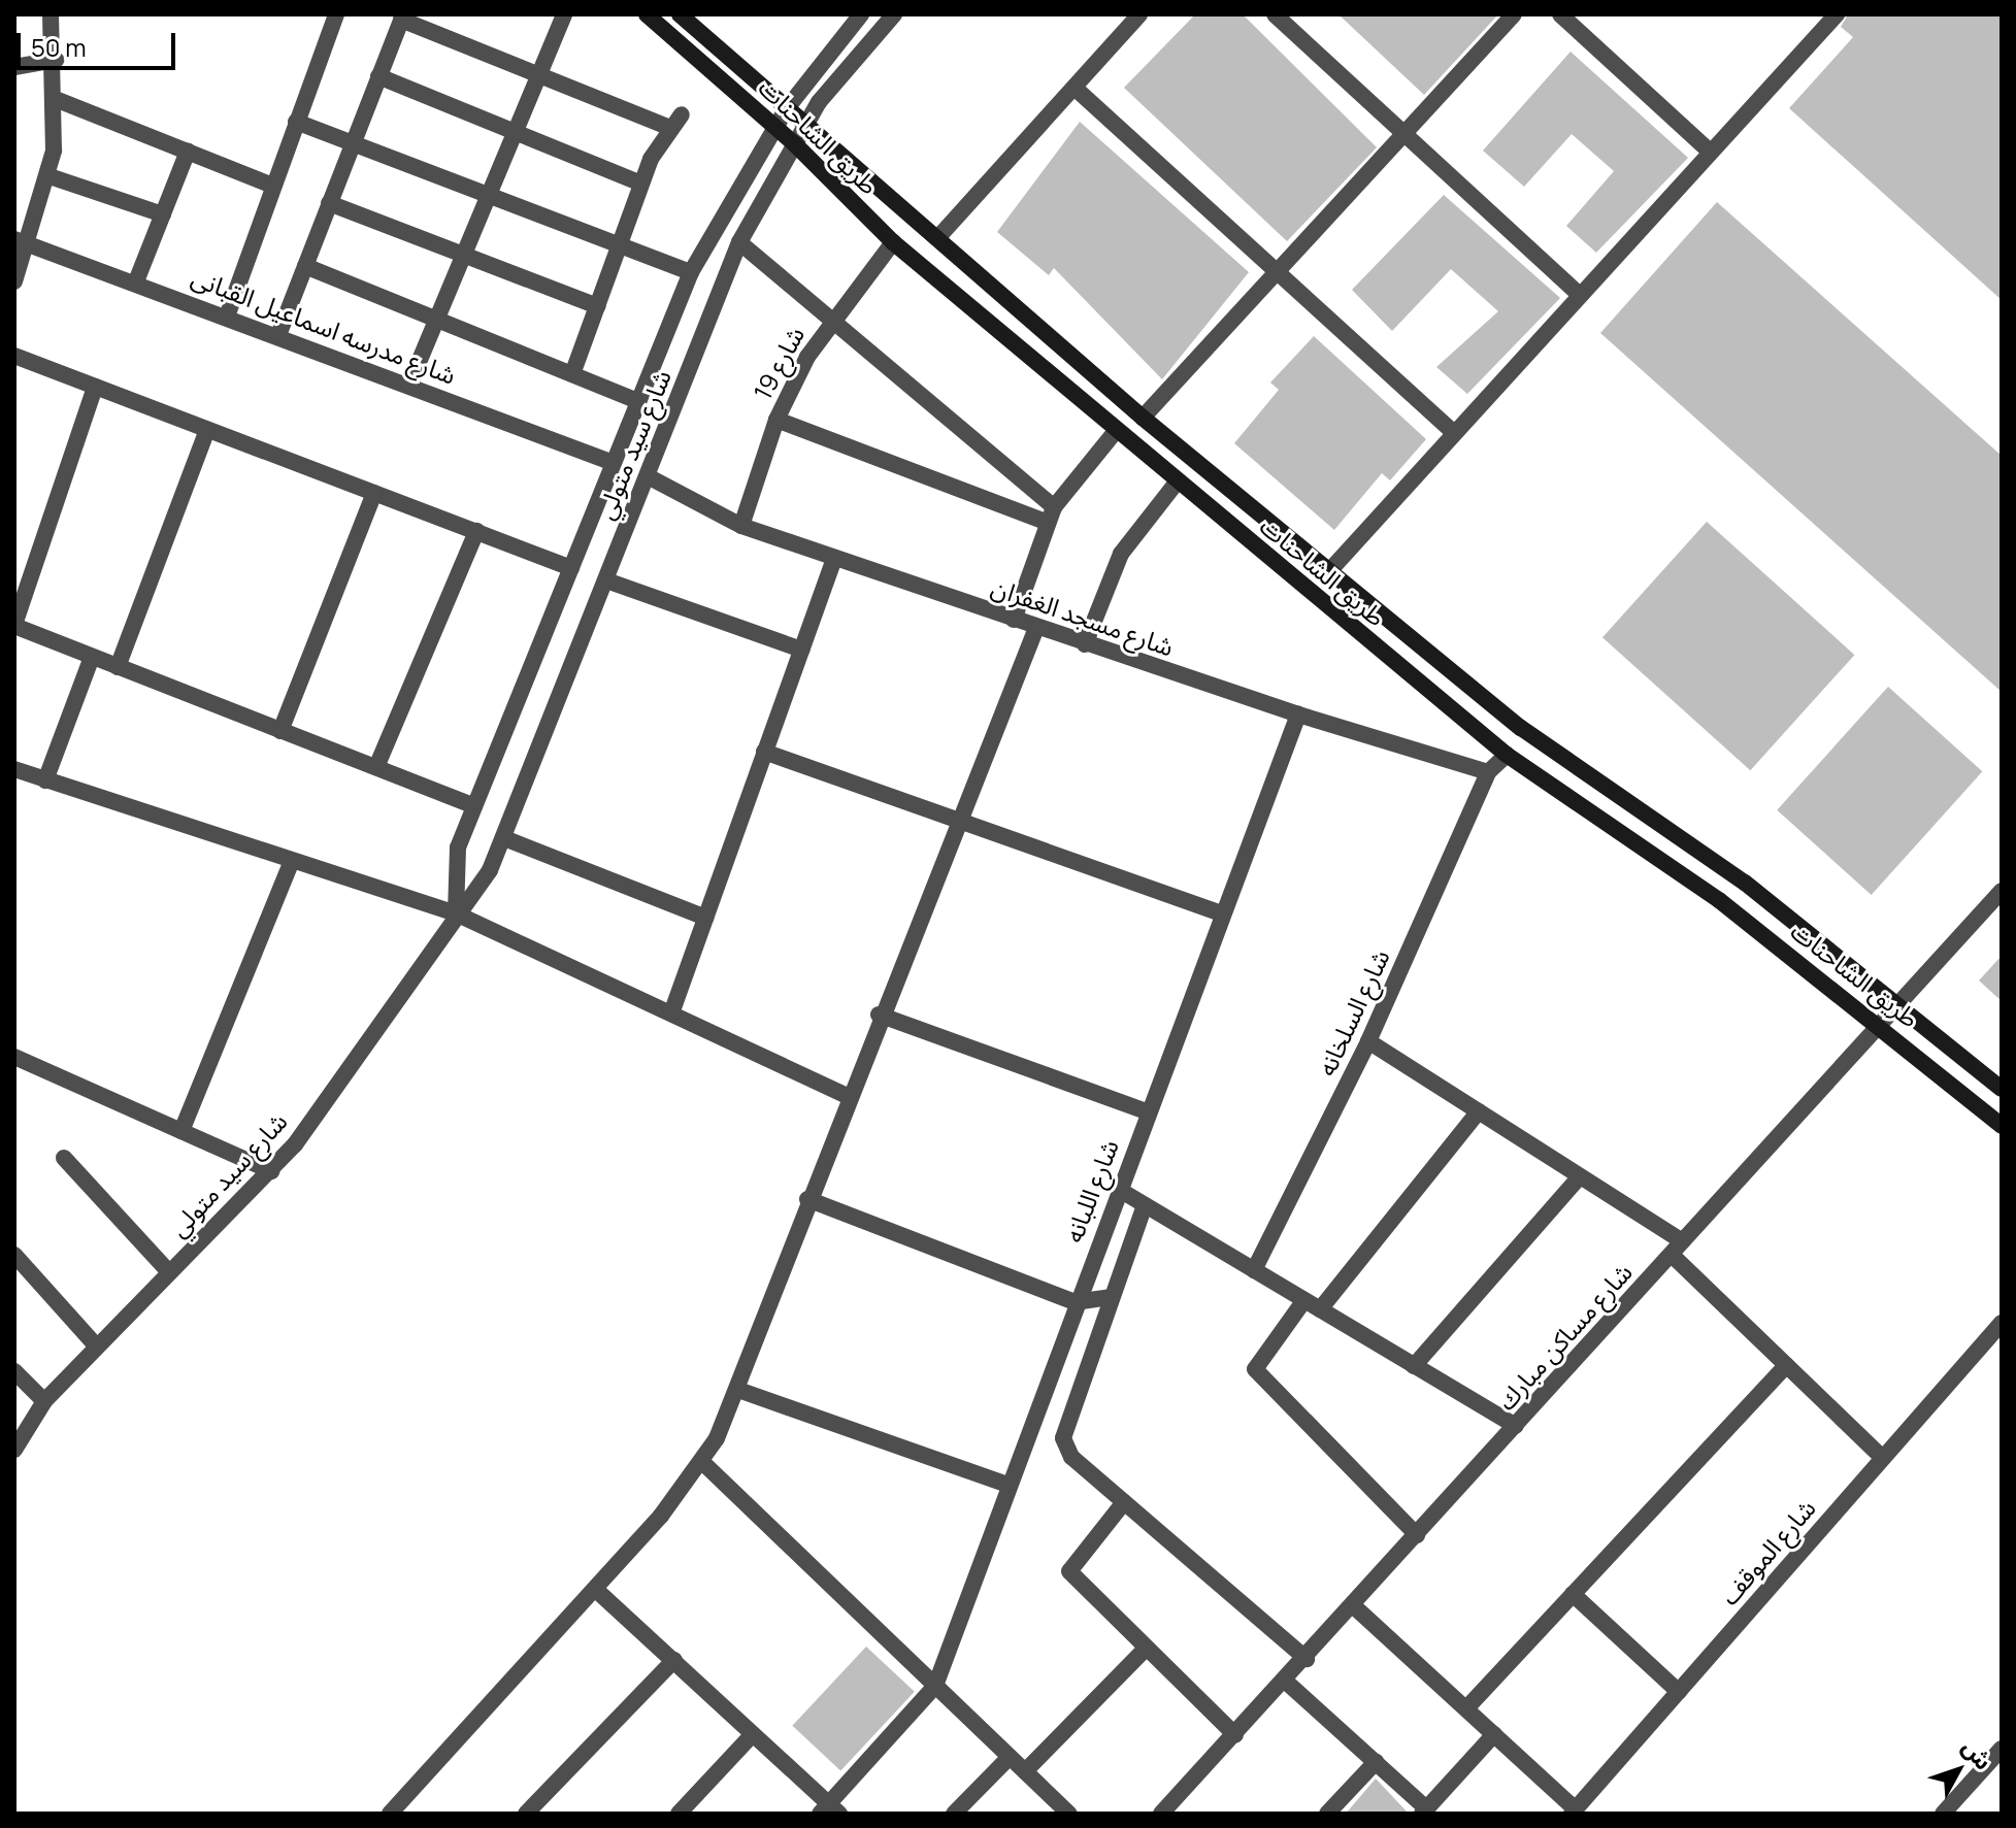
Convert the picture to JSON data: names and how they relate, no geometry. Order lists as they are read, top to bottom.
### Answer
{
  "streets": {
    "main road": ["طريق الشاحنات"],
    "street": [
      "شارع مدرسه اسماعيل القبانى",
      "شارع 19",
      "شارع سيد متولي",
      "شارع مسجد الغفران",
      "شارع السلخانه",
      "شارع اللبانه",
      "شارع مساكن مبارك",
      "شارع الموقف"
    ]
  },
  "crossings": [
    ["طريق الشاحنات", "شارع 19"],
    ["طريق الشاحنات", "شارع سيد متولي"],
    ["طريق الشاحنات", "شارع مساكن مبارك"],
    ["شارع مدرسه اسماعيل القبانى", "شارع سيد متولي"],
    ["شارع 19", "شارع مسجد الغفران"],
    ["شارع سيد متولي", "شارع مسجد الغفران"],
    ["شارع مسجد الغفران", "شارع السلخانه"],
    ["شارع مسجد الغفران", "شارع اللبانه"]
  ],
  "scale_bar": "50 m",
  "north": "top right"
}
